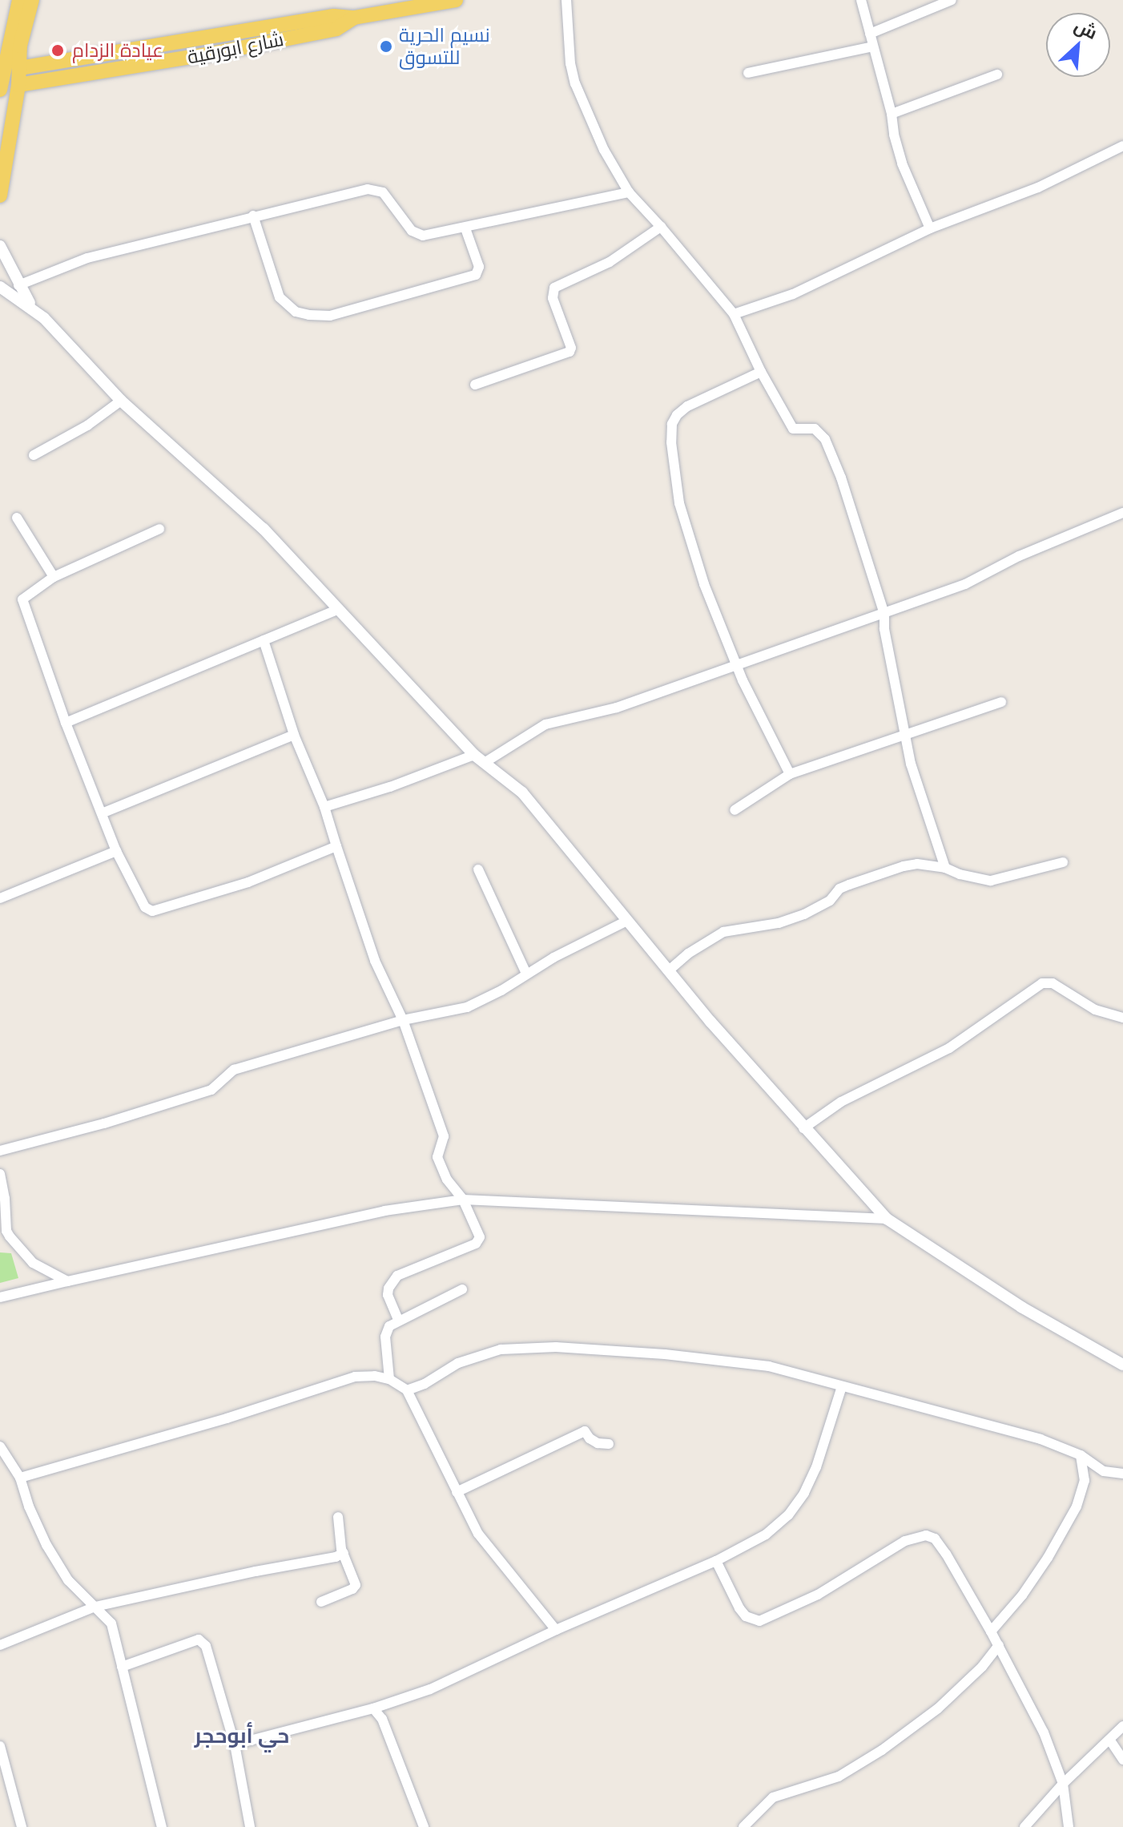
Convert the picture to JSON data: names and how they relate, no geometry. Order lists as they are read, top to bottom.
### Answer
{
  "streets": {
    "main road": ["شارع ابورقية"]
  },
  "districts": ["حي أبوحجر"],
  "places": ["نسيم الحرية للتسوق", "عيادة الزدام"],
  "north": "top right"
}
